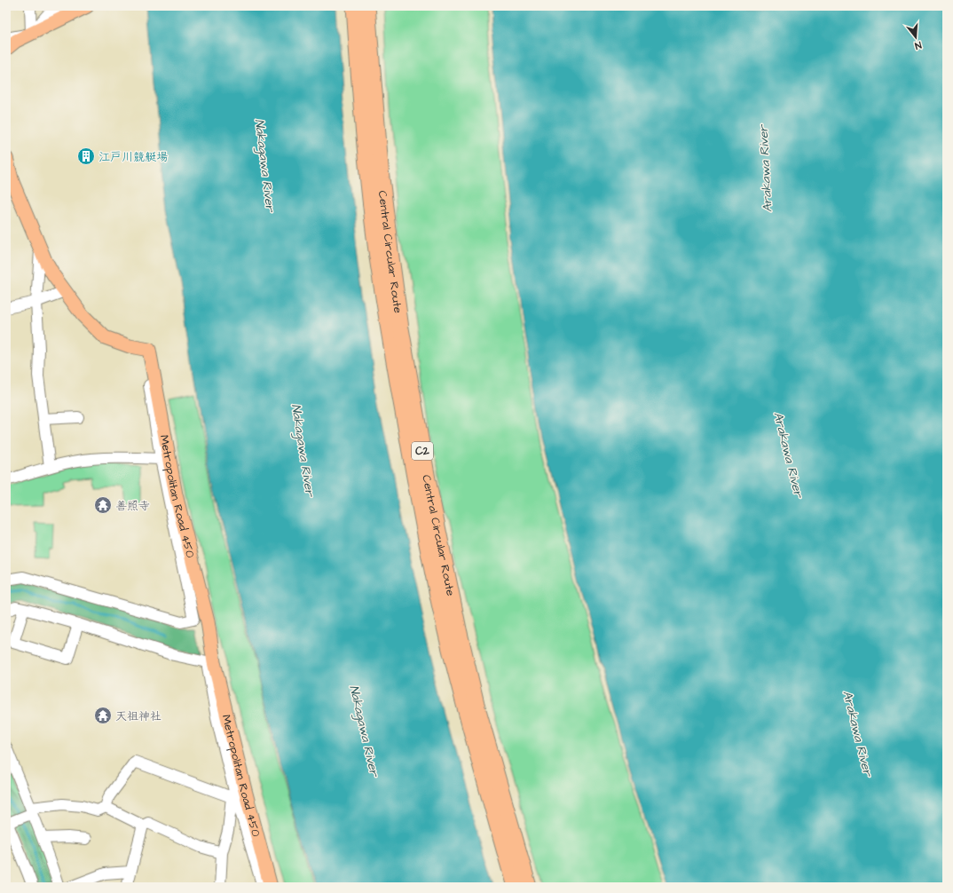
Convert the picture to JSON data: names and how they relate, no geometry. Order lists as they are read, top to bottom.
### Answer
{
  "streets": {
    "highway": ["Central Circular Route", "C2"],
    "main road": ["Metropolitan Road 450"]
  },
  "water": ["Nakagawa River", "Arakawa River"],
  "places": {
    "building": ["江戸川競艇場"],
    "temple": ["善照寺", "天祖神社"]
  },
  "north": "bottom"
}
